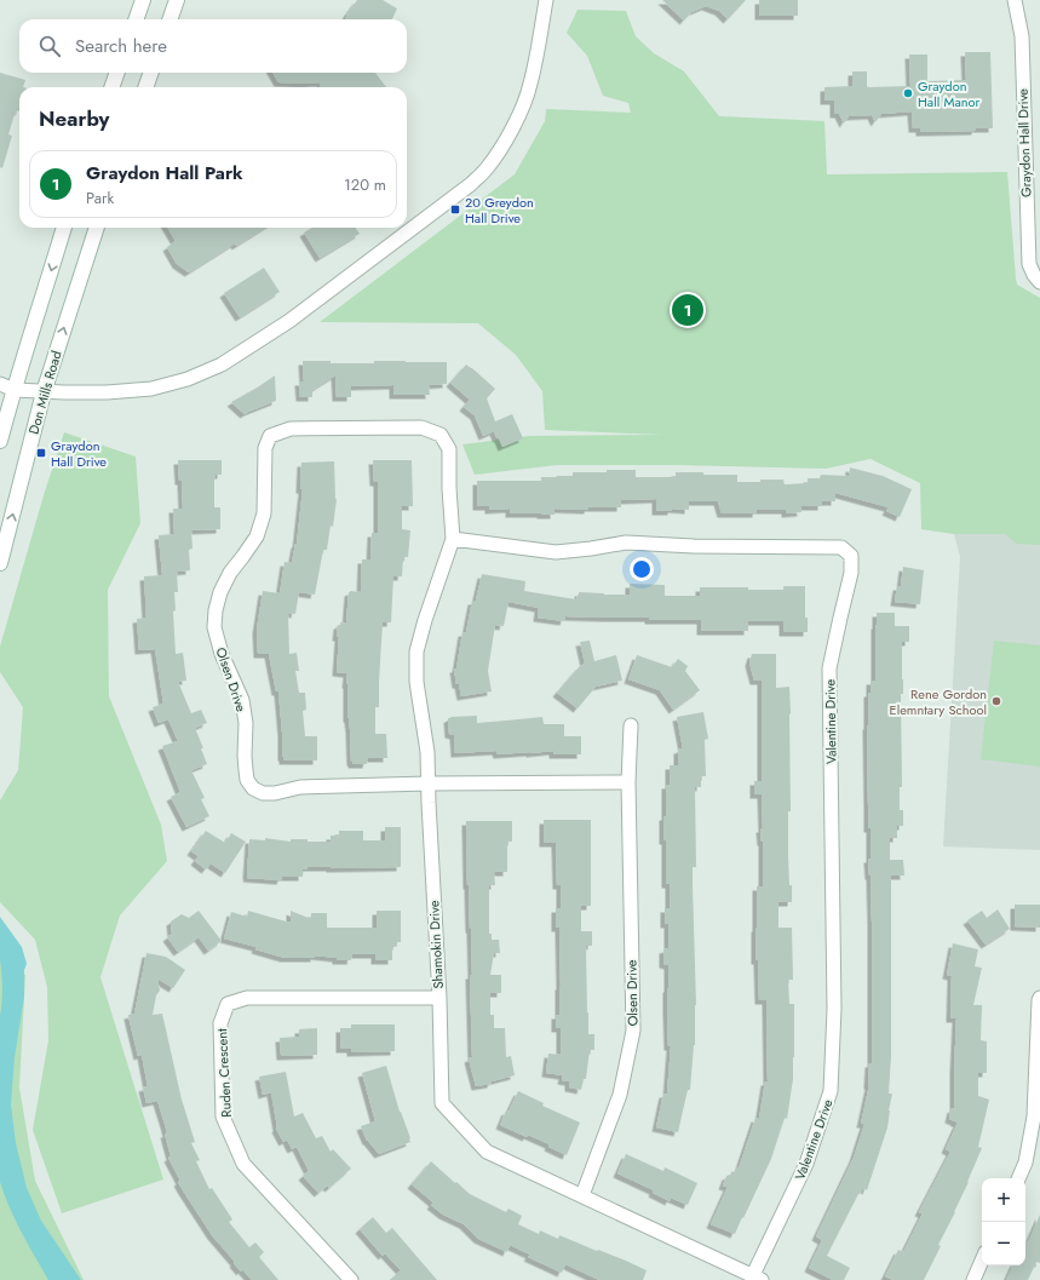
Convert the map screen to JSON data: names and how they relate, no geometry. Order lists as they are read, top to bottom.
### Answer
{
  "streets": {
    "main road": ["Don Mills Road"],
    "street": [
      "Graydon Hall Drive",
      "Olsen Drive",
      "Valentine Drive",
      "Shamokin Drive",
      "Ruden Crescent"
    ]
  },
  "crossings": [
    ["Olsen Drive", "Shamokin Drive"],
    ["Valentine Drive", "Shamokin Drive"],
    ["Shamokin Drive", "Ruden Crescent"]
  ],
  "places": {
    "other": ["Graydon Hall Manor", "Rene Gordon Elemntary School"],
    "transit": ["20 Greydon Hall Drive", "Graydon Hall Drive"]
  },
  "page": {
    "search": "Search here",
    "heading": "Nearby",
    "list": [
      {
        "mark": "1",
        "name": "Graydon Hall Park",
        "note": "Park",
        "value": "120 m"
      }
    ],
    "pins": "1",
    "map_buttons": ["+", "−"]
  }
}
